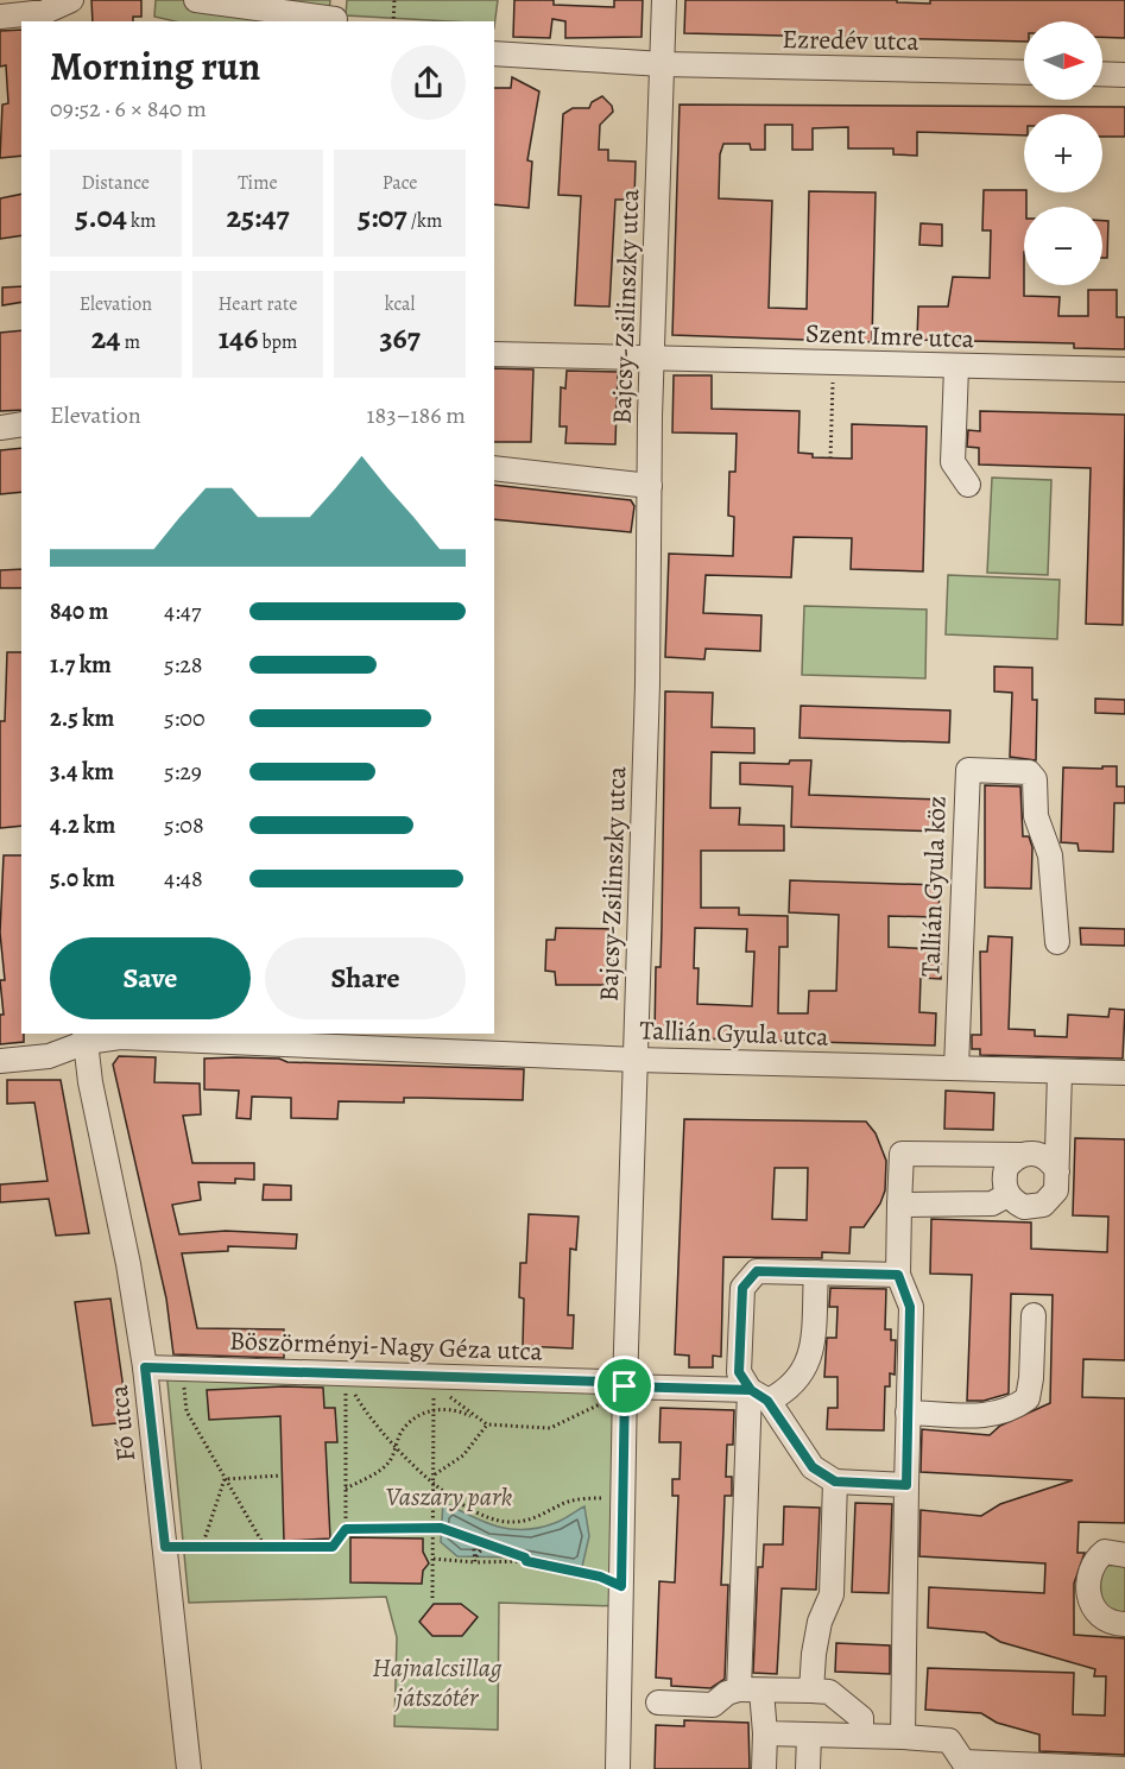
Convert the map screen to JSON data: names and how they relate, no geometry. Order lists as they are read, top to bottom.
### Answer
{
  "streets": {
    "street": [
      "Ezredév utca",
      "Bajcsy-Zsilinszky utca",
      "Szent Imre utca",
      "Tallián Gyula köz",
      "Tallián Gyula utca",
      "Böszörményi-Nagy Géza utca",
      "Fő utca"
    ]
  },
  "crossings": [
    ["Ezredév utca", "Bajcsy-Zsilinszky utca"],
    ["Bajcsy-Zsilinszky utca", "Szent Imre utca"],
    ["Bajcsy-Zsilinszky utca", "Tallián Gyula utca"],
    ["Bajcsy-Zsilinszky utca", "Böszörményi-Nagy Géza utca"],
    ["Tallián Gyula köz", "Tallián Gyula utca"],
    ["Tallián Gyula utca", "Fő utca"],
    ["Böszörményi-Nagy Géza utca", "Fő utca"]
  ],
  "parks": ["Vaszary park", "Hajnalcsillag játszótér"],
  "north": "right",
  "page": {
    "map_buttons": ["+", "−"],
    "heading": ["Morning run", "09:52 · 6 × 840 m"],
    "stats": [
      ["Distance", "5.04 km"],
      ["Time", "25:47"],
      ["Pace", "5:07 /km"],
      ["Elevation", "24 m"],
      ["Heart rate", "146 bpm"],
      ["kcal", "367"]
    ],
    "chart": ["Elevation", "183–186 m"],
    "list": [
      {
        "name": "840 m",
        "note": "4:47"
      },
      {
        "name": "1.7 km",
        "note": "5:28"
      },
      {
        "name": "2.5 km",
        "note": "5:00"
      },
      {
        "name": "3.4 km",
        "note": "5:29"
      },
      {
        "name": "4.2 km",
        "note": "5:08"
      },
      {
        "name": "5.0 km",
        "note": "4:48"
      }
    ],
    "buttons": ["Save", "Share"]
  }
}
